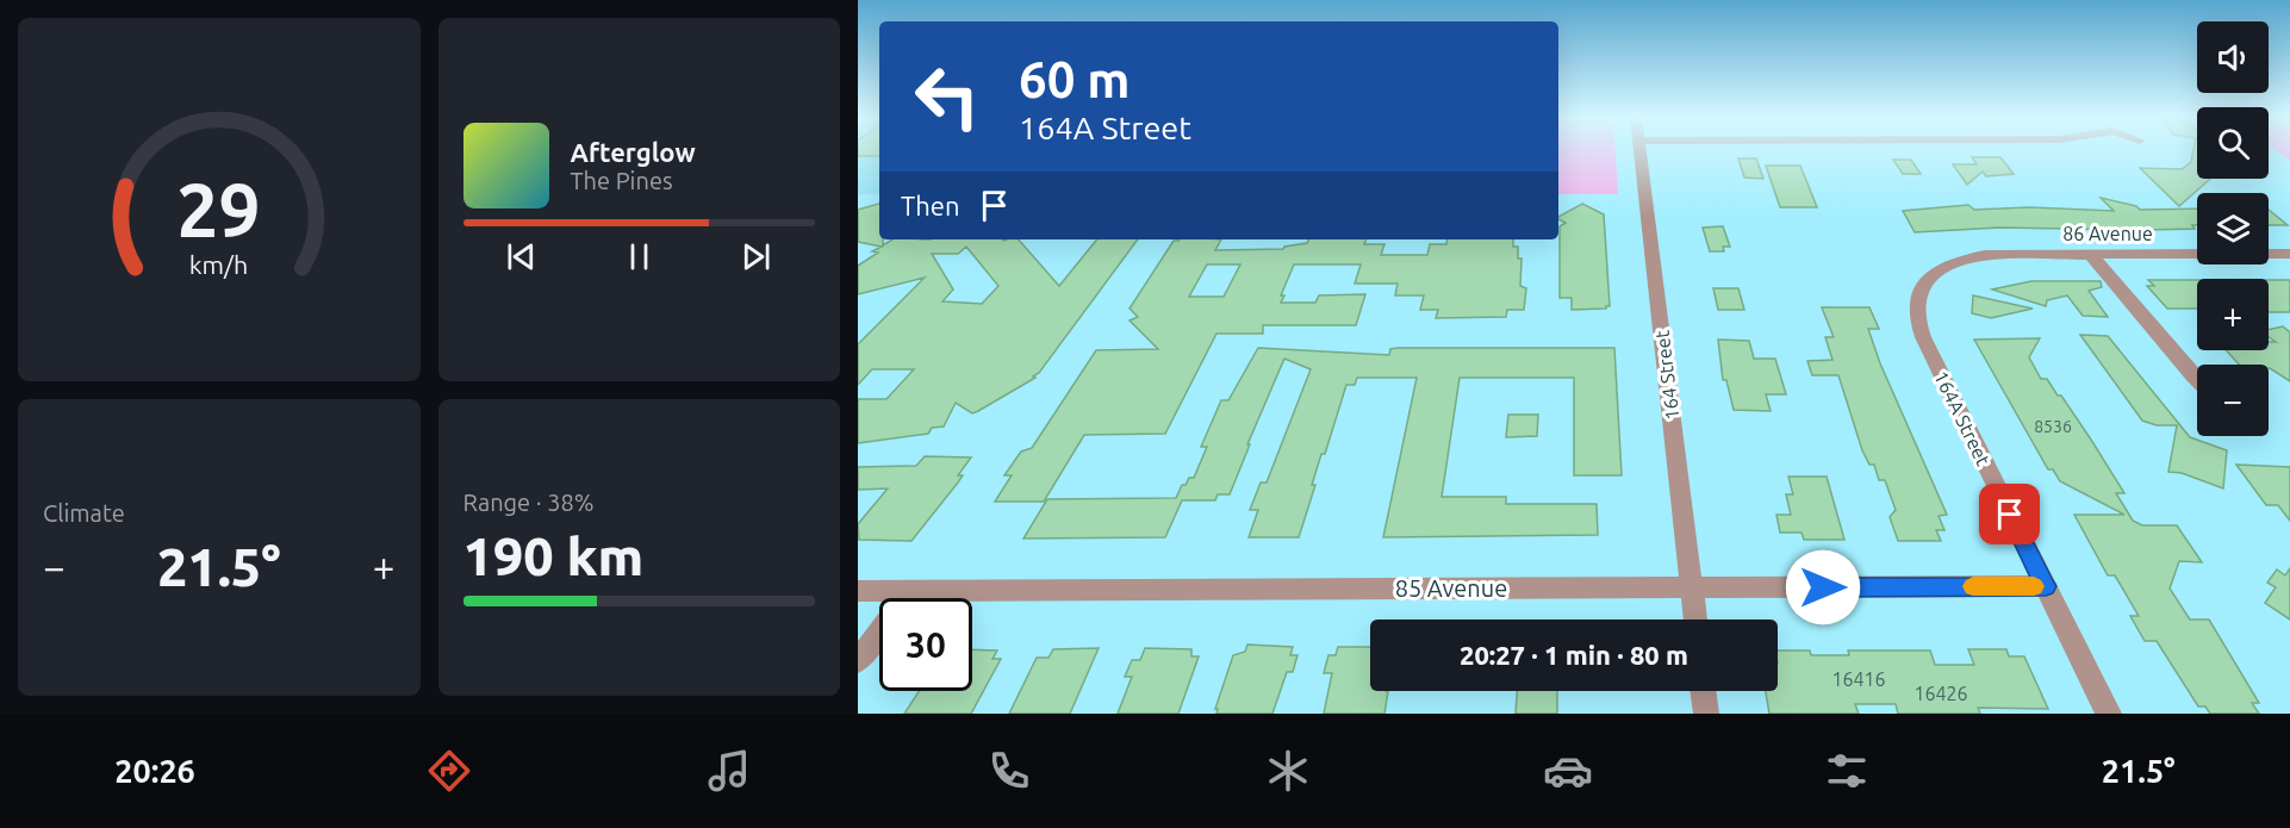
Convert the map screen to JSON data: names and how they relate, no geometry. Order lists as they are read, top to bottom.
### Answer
{
  "streets": {
    "street": [
      "86 Avenue",
      "164 Street",
      "164A Street",
      "85 Avenue"
    ]
  },
  "crossings": [
    ["86 Avenue", "164A Street"],
    ["164 Street", "85 Avenue"],
    ["164A Street", "85 Avenue"]
  ],
  "house_numbers": ["8536", "16416", "16426"],
  "page": {
    "map_buttons": ["+", "−"],
    "turn": ["60 m", "164A Street"],
    "song": ["Afterglow", "The Pines"],
    "then": "Then",
    "tile": [
      "Climate",
      ["Range · 38%", "190 km"]
    ],
    "heat": ["−", "21.5°", "+"],
    "limit": "30",
    "trip": "20:27 · 1 min · 80 m",
    "tabs": ["20:26", "21.5°"],
    "gauge": ["29", "km/h"]
  }
}
